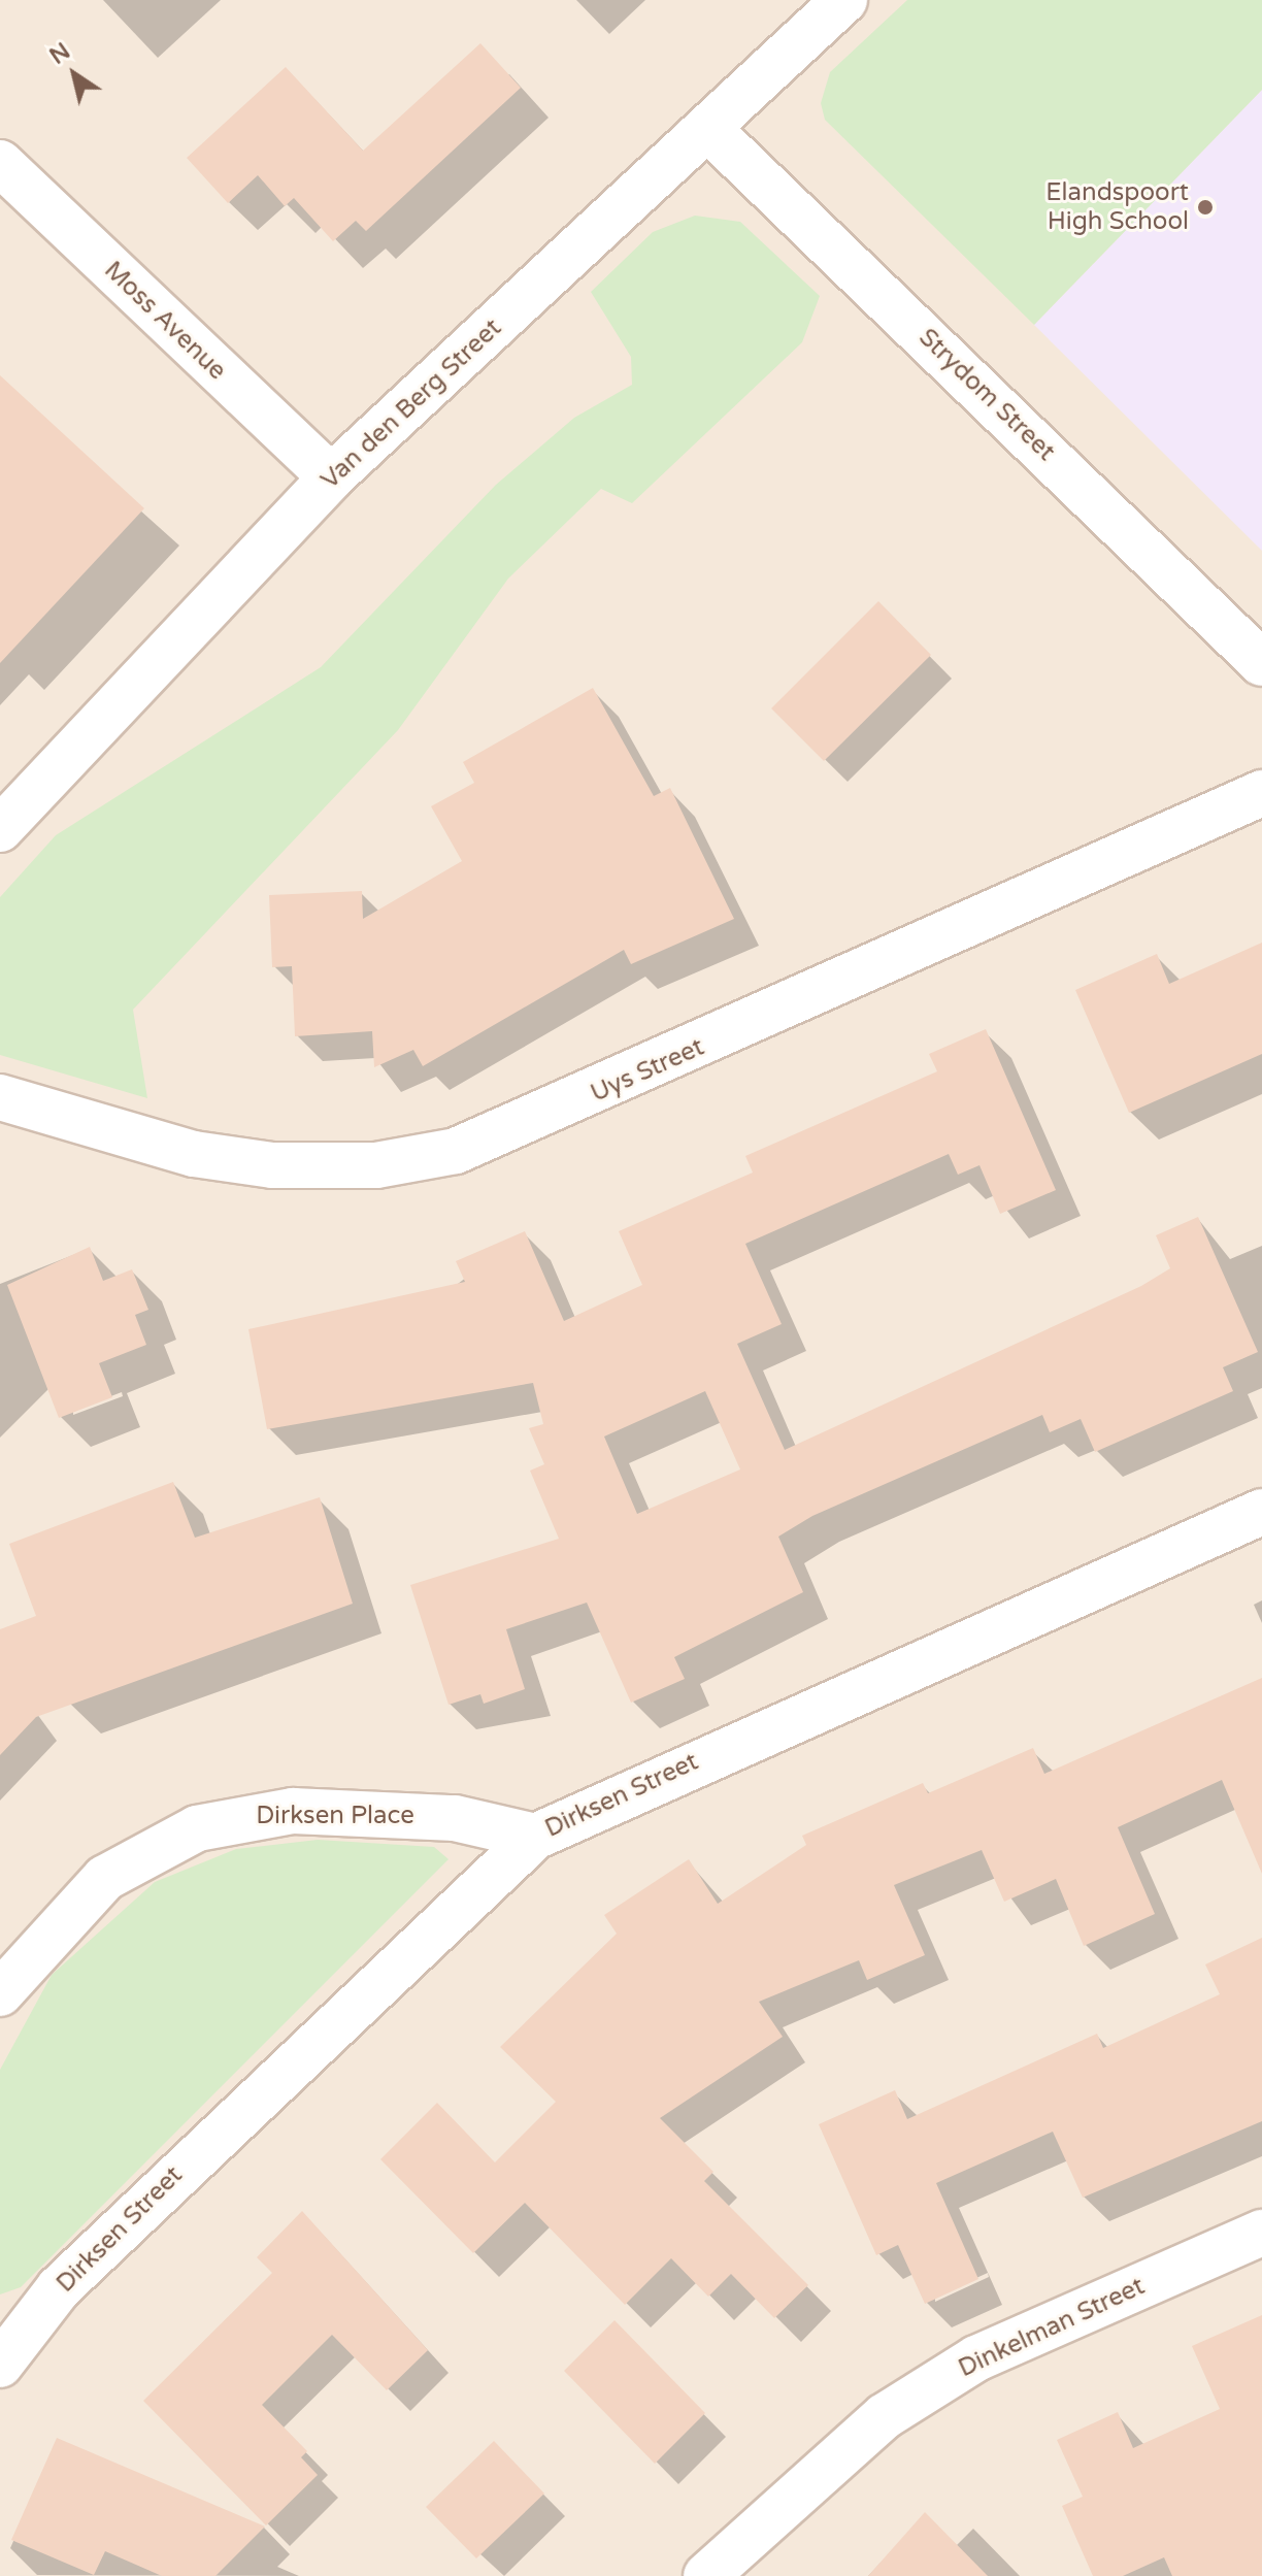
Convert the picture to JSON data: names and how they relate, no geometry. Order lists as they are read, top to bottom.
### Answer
{
  "streets": {
    "street": [
      "Moss Avenue",
      "Strydom Street",
      "Van den Berg Street",
      "Uys Street",
      "Dirksen Street",
      "Dirksen Place",
      "Dinkelman Street"
    ]
  },
  "crossings": [
    ["Moss Avenue", "Van den Berg Street"],
    ["Strydom Street", "Van den Berg Street"],
    ["Dirksen Street", "Dirksen Place"]
  ],
  "places": ["Elandspoort High School"],
  "north": "top left"
}
